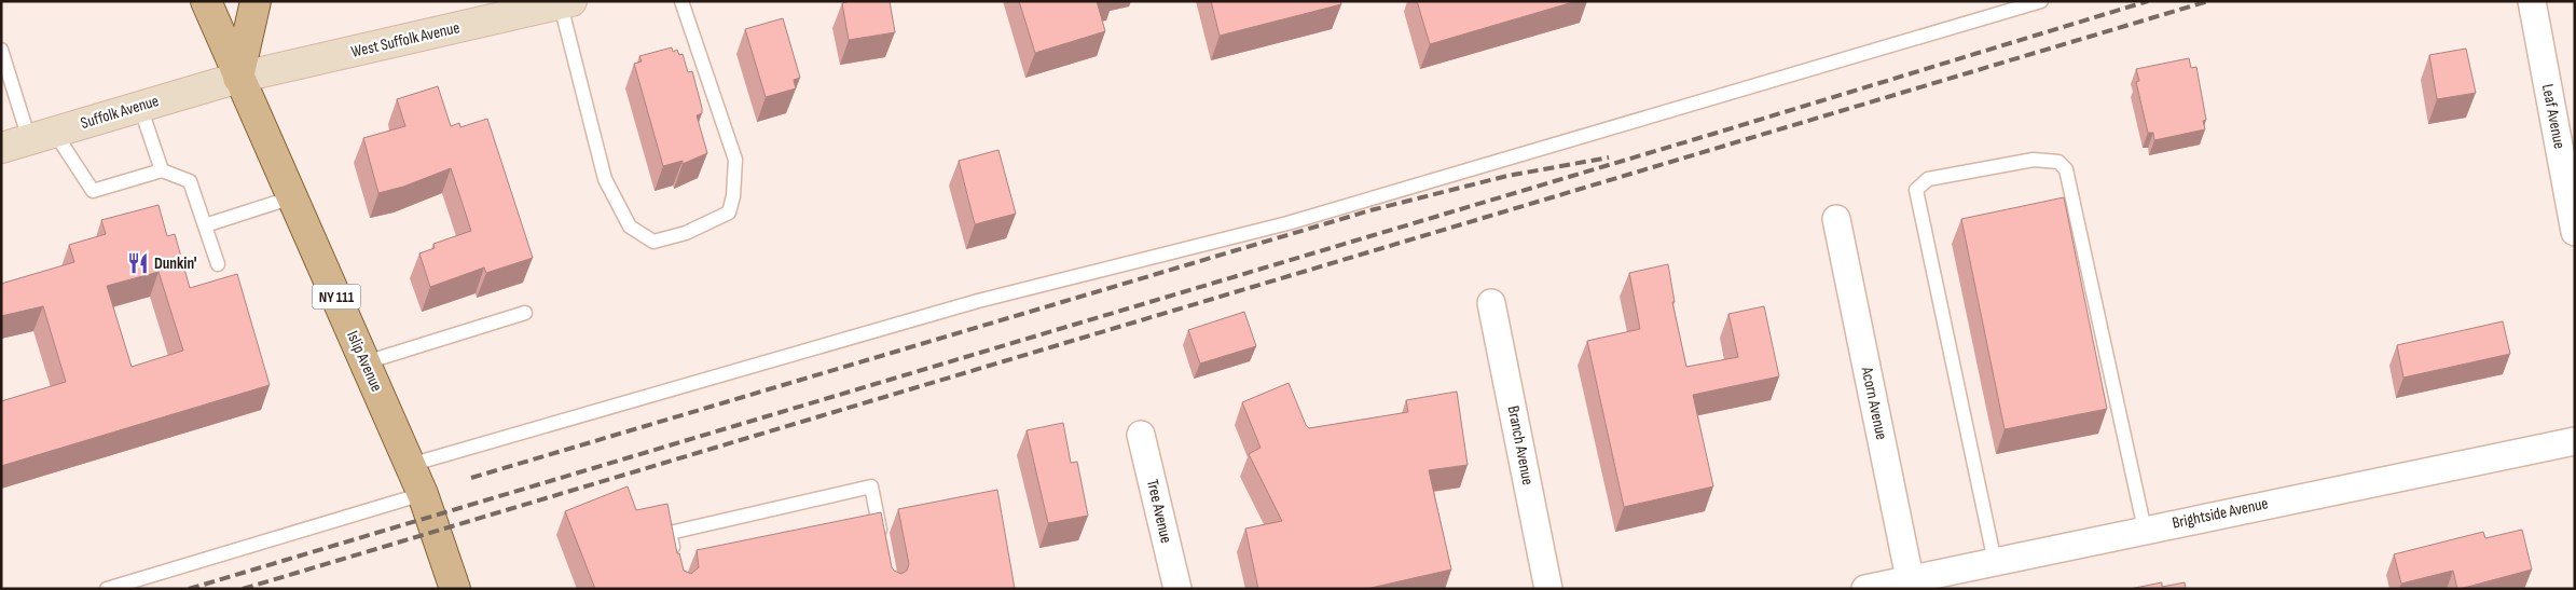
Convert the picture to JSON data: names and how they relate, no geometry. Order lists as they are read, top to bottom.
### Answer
{
  "streets": {
    "main road": [
      "West Suffolk Avenue",
      "Suffolk Avenue",
      "NY 111",
      "Islip Avenue"
    ],
    "street": [
      "Leaf Avenue",
      "Acorn Avenue",
      "Branch Avenue",
      "Tree Avenue",
      "Brightside Avenue"
    ]
  },
  "crossings": [
    ["West Suffolk Avenue", "Suffolk Avenue"],
    ["West Suffolk Avenue", "NY 111"],
    ["West Suffolk Avenue", "Islip Avenue"],
    ["Suffolk Avenue", "NY 111"],
    ["Suffolk Avenue", "Islip Avenue"],
    ["NY 111", "Islip Avenue"],
    ["Acorn Avenue", "Brightside Avenue"]
  ],
  "places": {
    "restaurant": ["Dunkin'"]
  }
}
